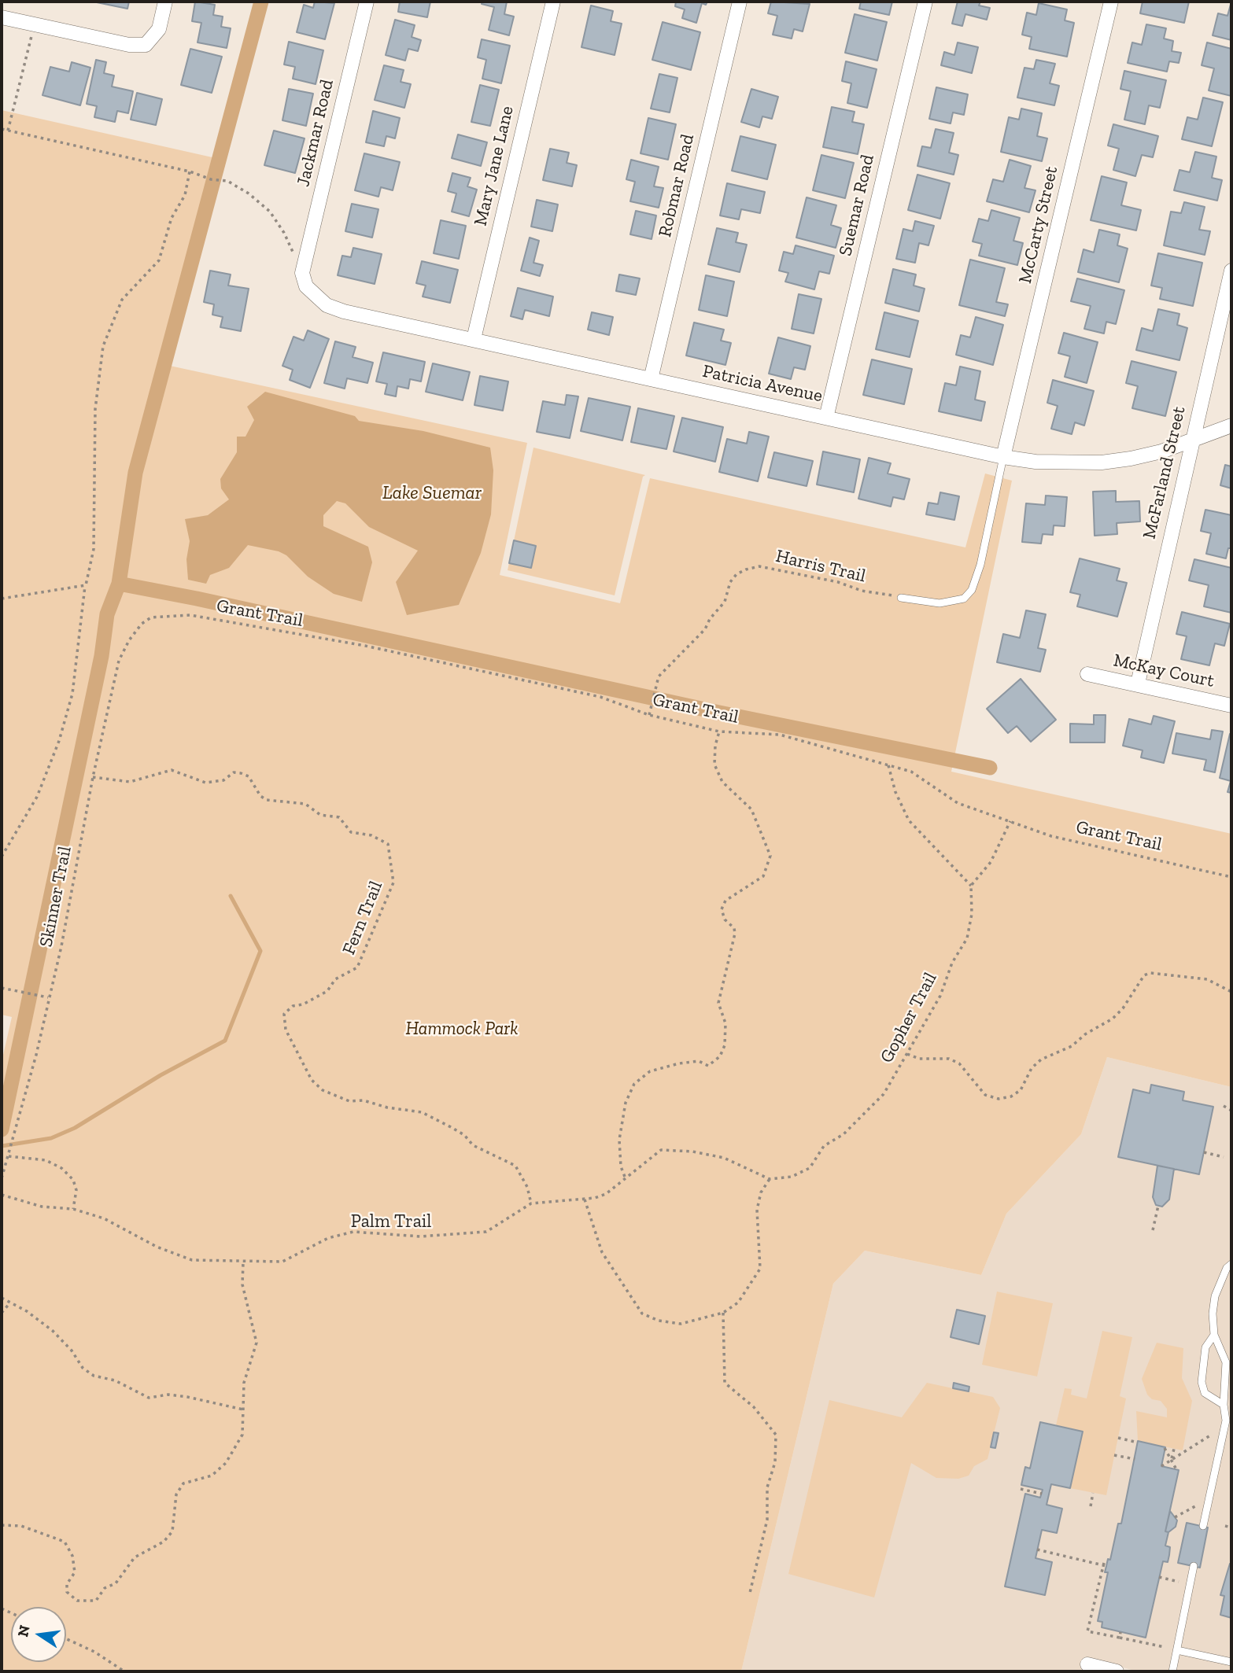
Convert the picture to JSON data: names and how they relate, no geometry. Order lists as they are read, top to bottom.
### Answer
{
  "streets": {
    "street": [
      "Jackmar Road",
      "Mary Jane Lane",
      "Robmar Road",
      "Suemar Road",
      "McCarty Street",
      "Patricia Avenue",
      "McFarland Street",
      "McKay Court"
    ],
    "path": [
      "Harris Trail",
      "Grant Trail",
      "Skinner Trail",
      "Fern Trail",
      "Gopher Trail",
      "Palm Trail"
    ]
  },
  "crossings": [
    ["Jackmar Road", "Patricia Avenue"],
    ["Mary Jane Lane", "Patricia Avenue"],
    ["Robmar Road", "Patricia Avenue"],
    ["Suemar Road", "Patricia Avenue"],
    ["McCarty Street", "Patricia Avenue"],
    ["Patricia Avenue", "McFarland Street"],
    ["McFarland Street", "McKay Court"],
    ["Harris Trail", "Grant Trail"],
    ["Grant Trail", "Skinner Trail"],
    ["Skinner Trail", "Fern Trail"],
    ["Fern Trail", "Palm Trail"],
    ["Gopher Trail", "Palm Trail"]
  ],
  "water": ["Lake Suemar"],
  "parks": ["Hammock Park"],
  "north": "left"
}
